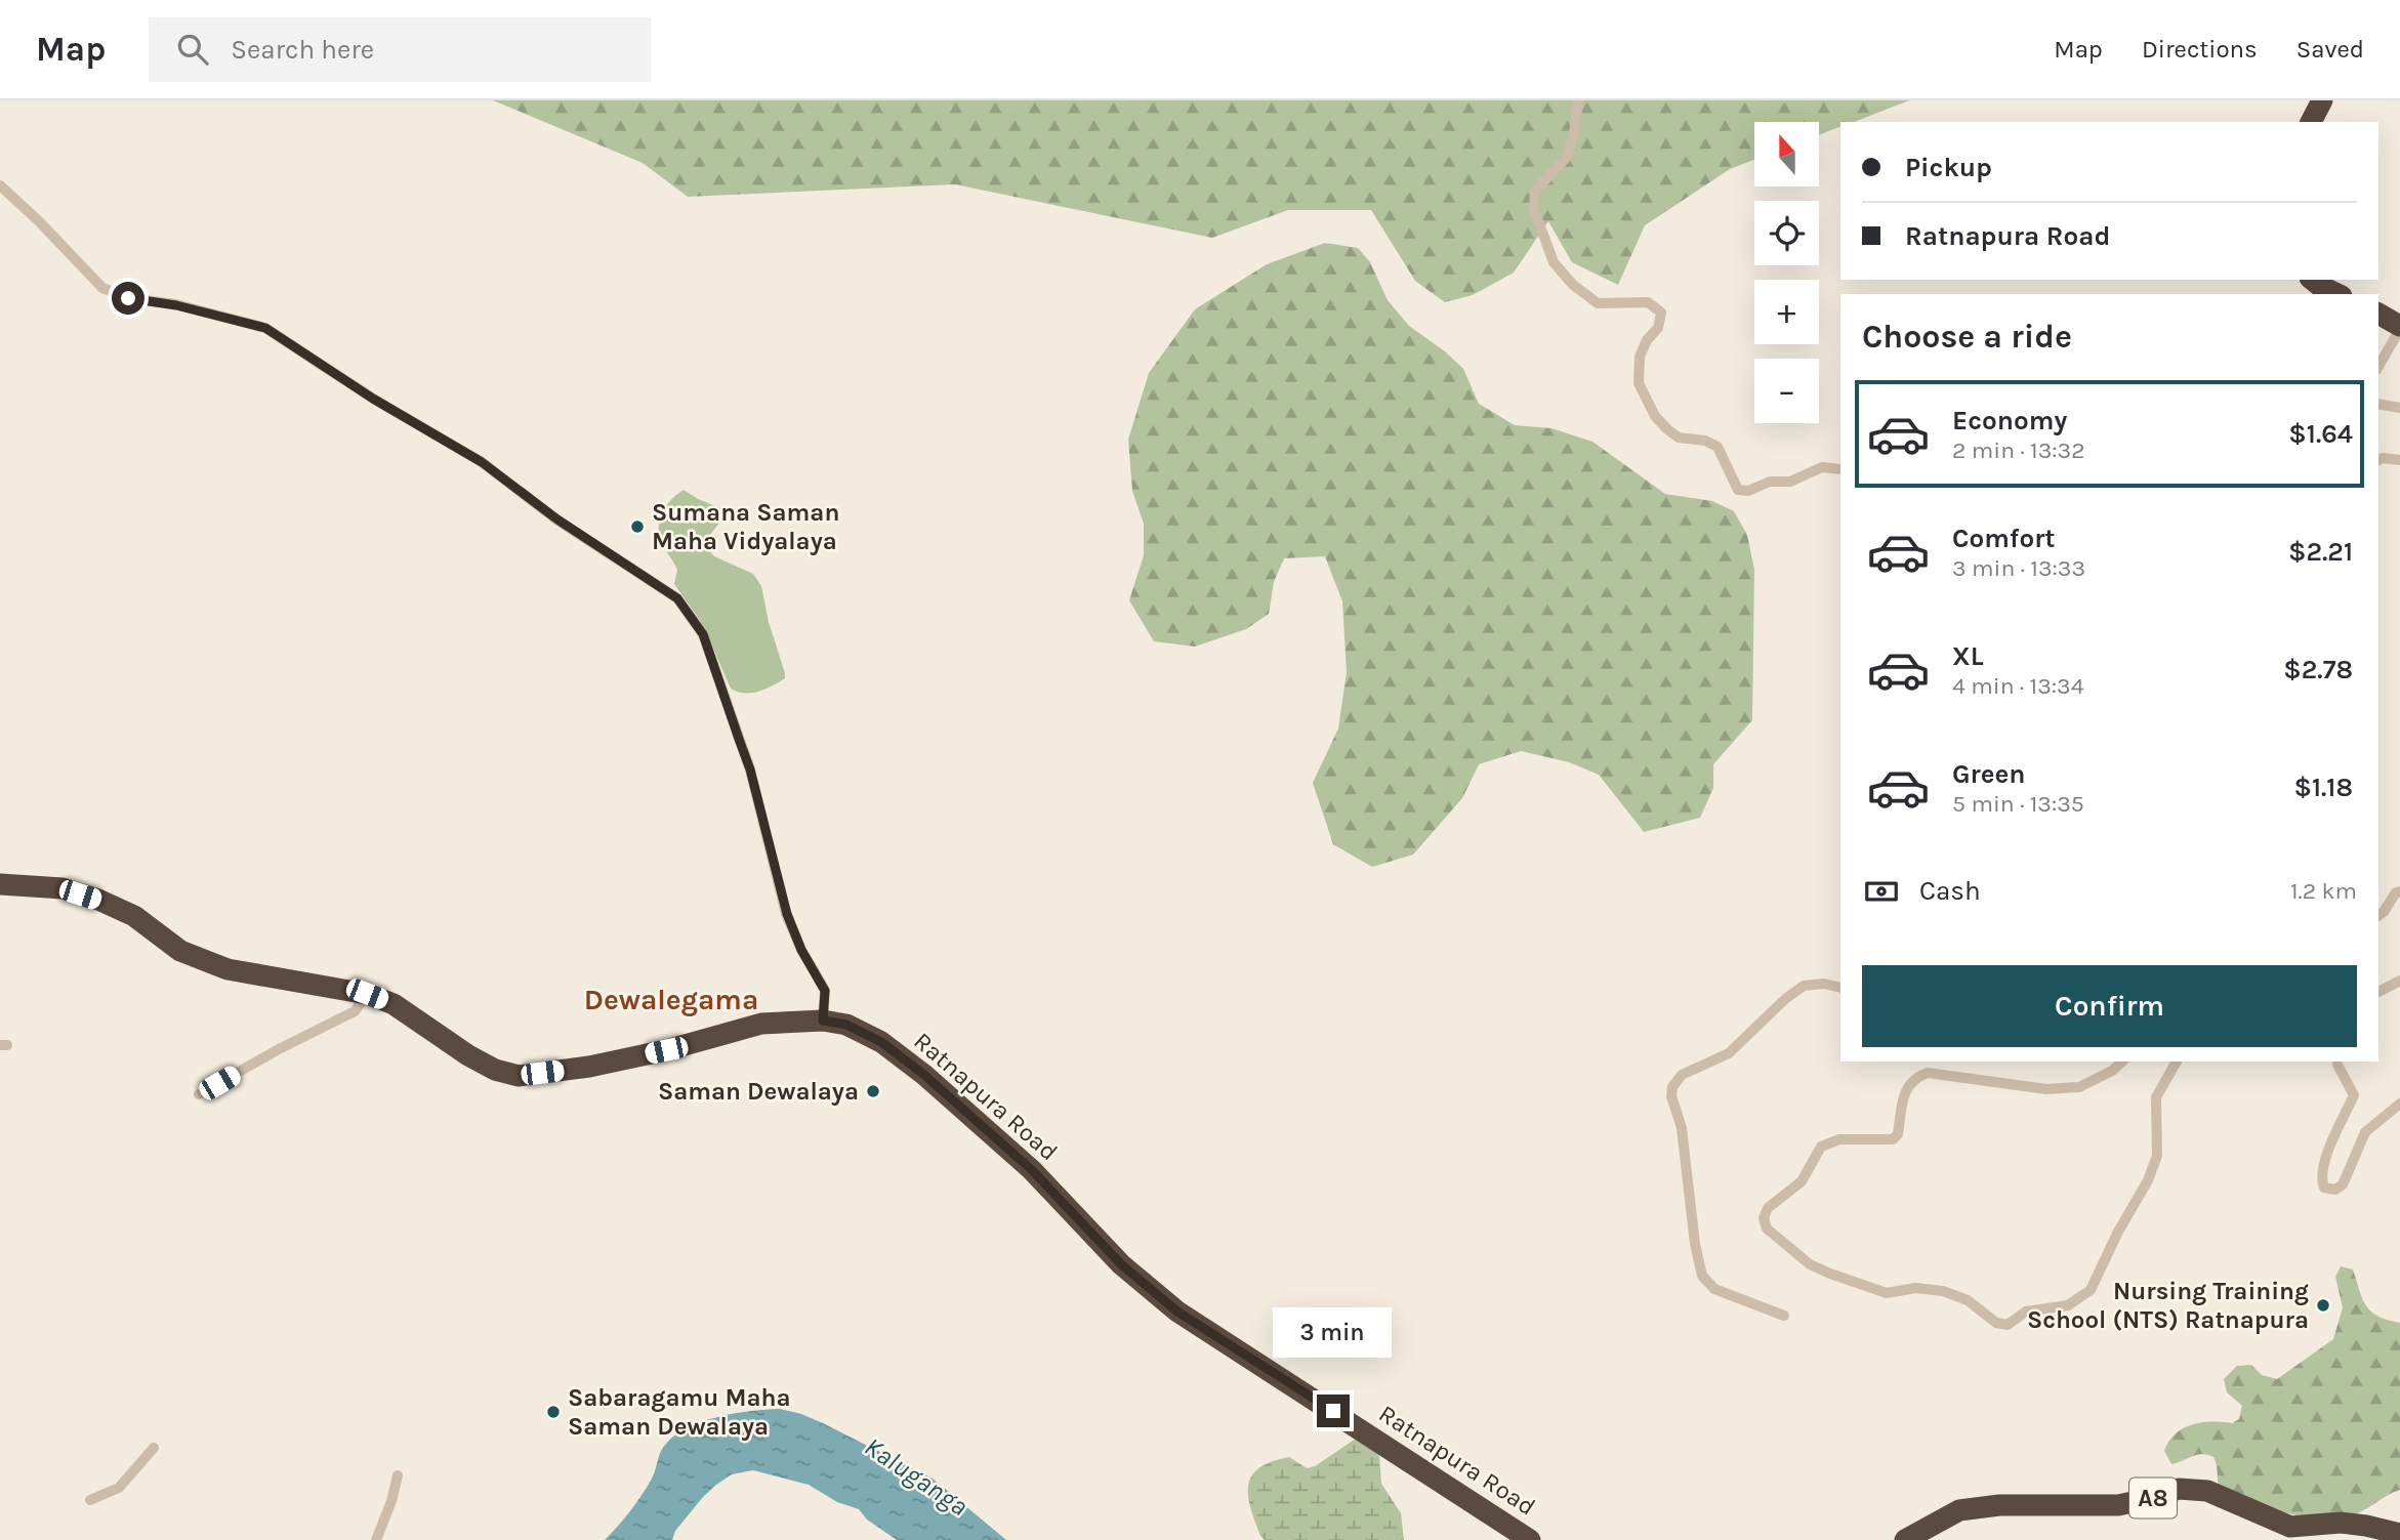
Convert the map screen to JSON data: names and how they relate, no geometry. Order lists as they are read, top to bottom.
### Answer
{
  "streets": {
    "highway": ["Ratnapura Road", "A8"]
  },
  "districts": ["Dewalegama"],
  "water": ["Kaluganga"],
  "places": [
    "Sumana Saman Maha Vidyalaya",
    "Saman Dewalaya",
    "Nursing Training School (NTS) Ratnapura",
    "Sabaragamu Maha Saman Dewalaya"
  ],
  "north": "top",
  "page": {
    "header": "Map",
    "search": "Search here",
    "nav": ["Map", "Directions", "Saved"],
    "map_buttons": ["+", "−"],
    "banner": ["Pickup", "Ratnapura Road"],
    "heading": "Choose a ride",
    "list": [
      {
        "name": "Economy",
        "note": "2 min · 13:32",
        "value": "$1.64"
      },
      {
        "name": "Comfort",
        "note": "3 min · 13:33",
        "value": "$2.21"
      },
      {
        "name": "XL",
        "note": "4 min · 13:34",
        "value": "$2.78"
      },
      {
        "name": "Green",
        "note": "5 min · 13:35",
        "value": "$1.18"
      }
    ],
    "pay": ["Cash", "1.2 km"],
    "buttons": "Confirm",
    "bubble": "3 min"
  }
}
